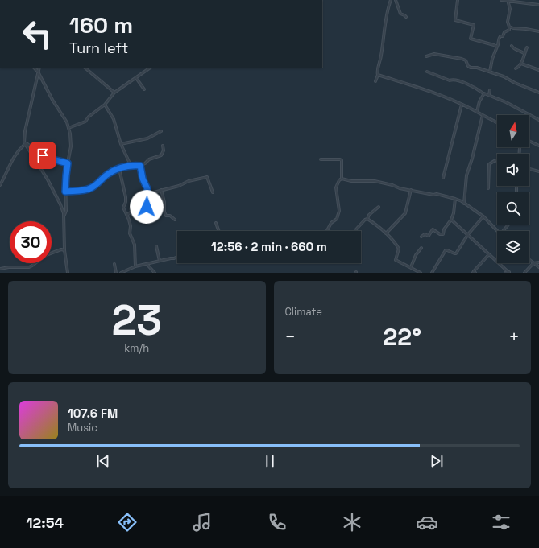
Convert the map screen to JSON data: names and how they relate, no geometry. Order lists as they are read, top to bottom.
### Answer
{
  "north": "top",
  "page": {
    "turn": ["160 m", "Turn left"],
    "limit": "30",
    "trip": "12:56 · 2 min · 660 m",
    "tile": [
      ["23", "km/h"],
      "Climate"
    ],
    "heat": ["−", "22°", "+"],
    "song": ["107.6 FM", "Music"],
    "tabs": "12:54"
  }
}
